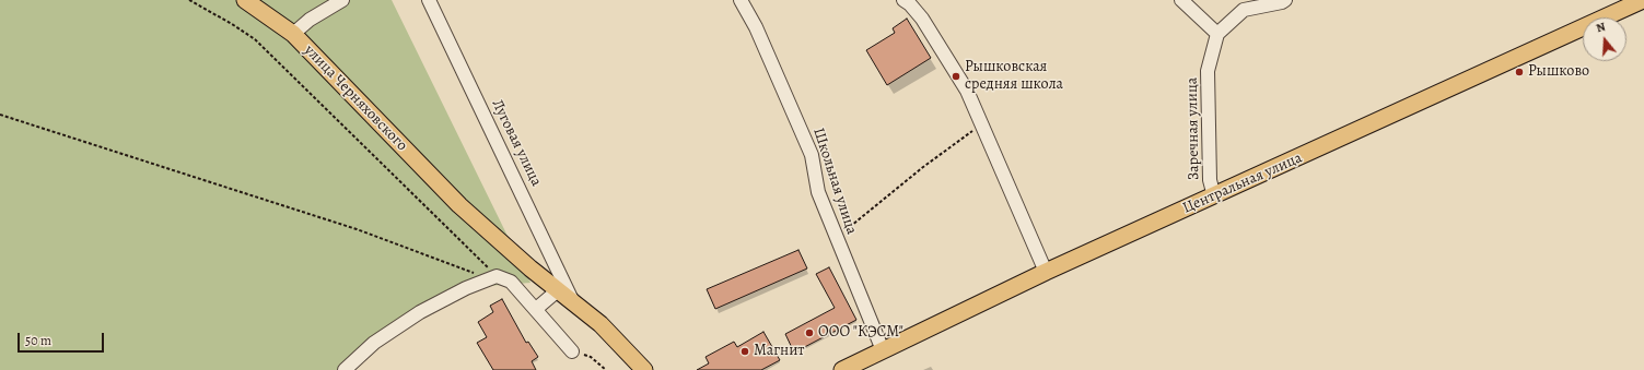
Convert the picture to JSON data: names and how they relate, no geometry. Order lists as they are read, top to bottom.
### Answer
{
  "streets": {
    "main road": ["улица Черняховского", "Центральная улица"],
    "street": ["Заречная улица", "Луговая улица", "Школьная улица"]
  },
  "crossings": [
    ["улица Черняховского", "Луговая улица"],
    ["Заречная улица", "Центральная улица"],
    ["Школьная улица", "Центральная улица"]
  ],
  "places": [
    "Рышково",
    "Рышковская средняя школа",
    "ООО \"КЭСМ\"",
    "Магнит"
  ],
  "scale_bar": "50 m",
  "north": "top"
}
